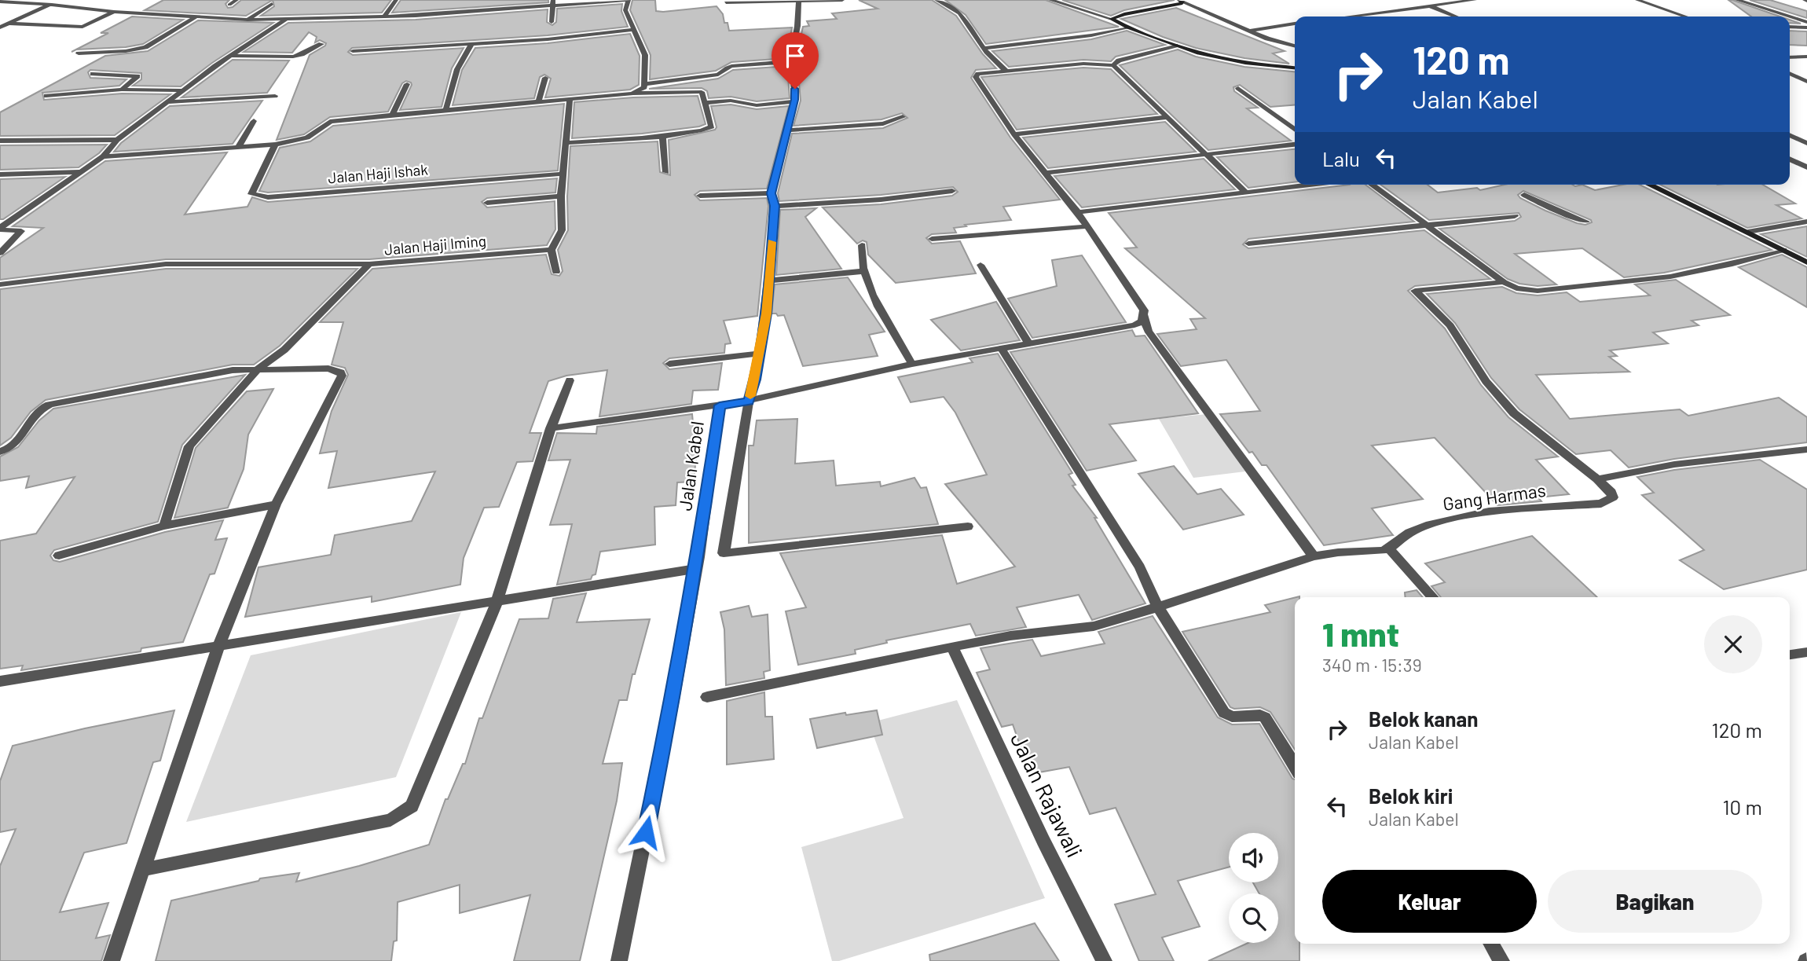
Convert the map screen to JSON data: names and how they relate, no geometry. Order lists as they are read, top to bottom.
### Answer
{
  "streets": {
    "street": [
      "Jalan Haji Ishak",
      "Jalan Haji Iming",
      "Jalan Kabel",
      "Gang Harmas",
      "Jalan Rajawali"
    ]
  },
  "page": {
    "turn": ["120 m", "Jalan Kabel"],
    "then": "Lalu",
    "heading": ["1 mnt", "340 m · 15:39"],
    "list": [
      {
        "name": "Belok kanan",
        "note": "Jalan Kabel",
        "value": "120 m"
      },
      {
        "name": "Belok kiri",
        "note": "Jalan Kabel",
        "value": "10 m"
      }
    ],
    "buttons": ["Keluar", "Bagikan"]
  }
}
